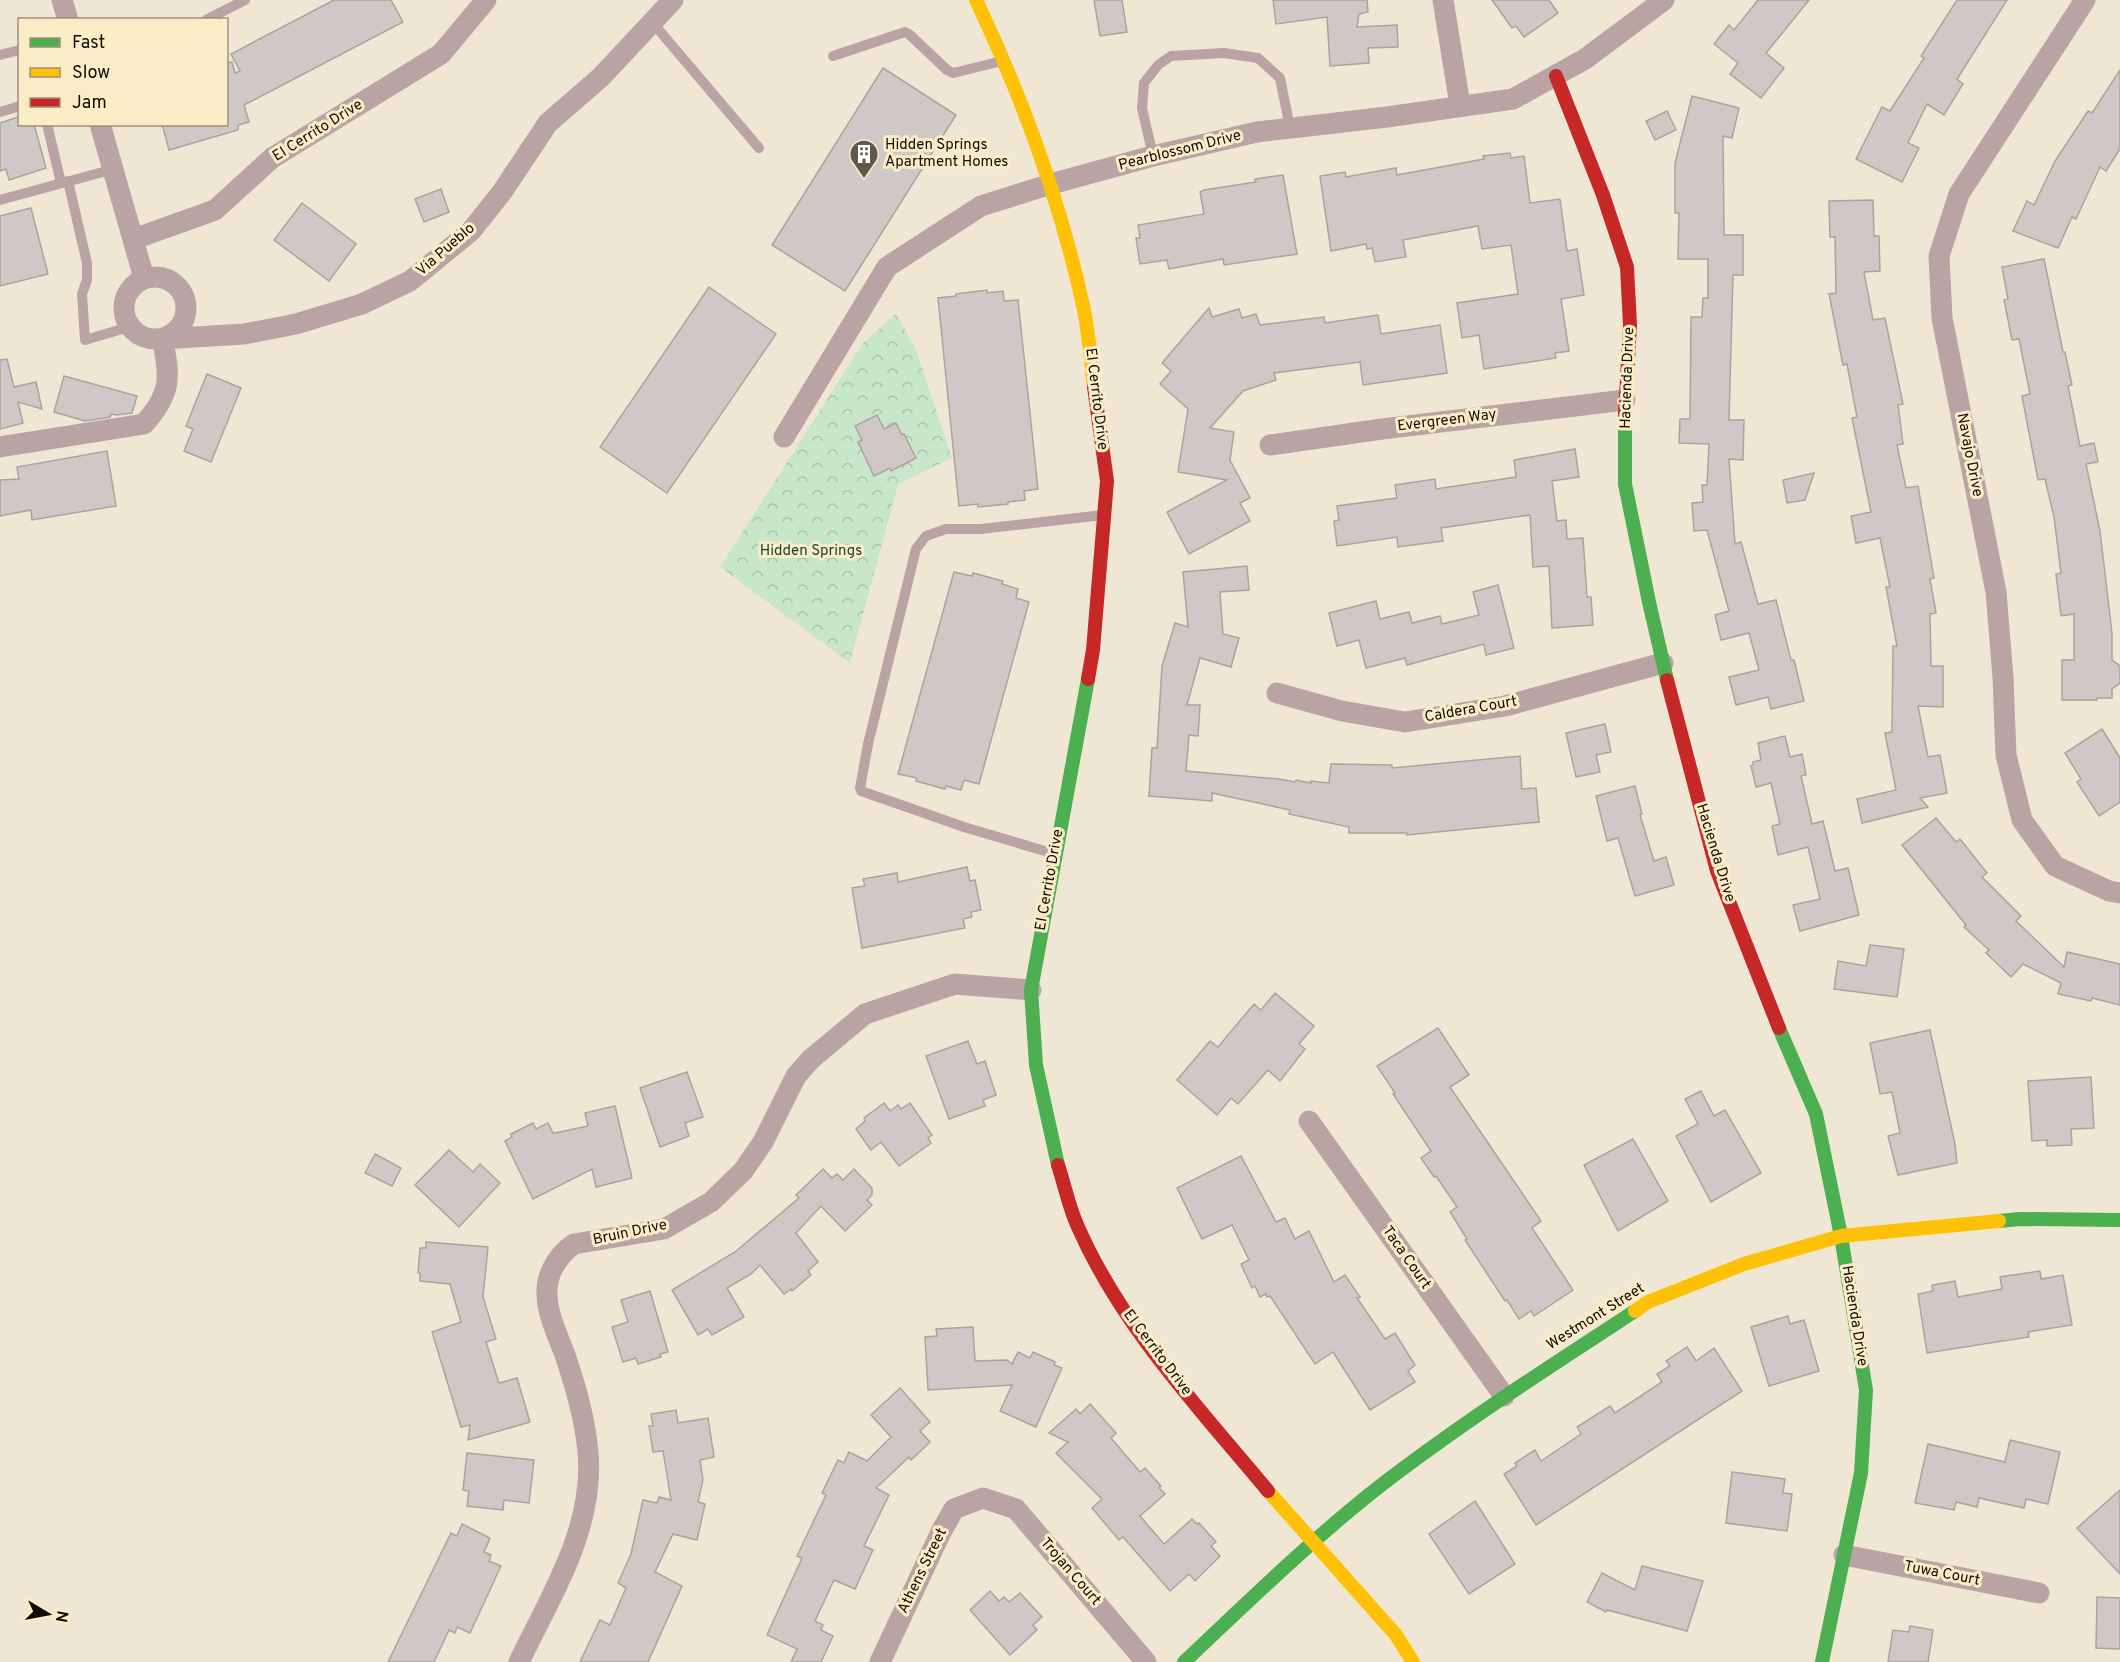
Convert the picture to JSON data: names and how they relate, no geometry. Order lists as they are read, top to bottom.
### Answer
{
  "streets": {
    "street": [
      "El Cerrito Drive",
      "Pearblossom Drive",
      "Via Pueblo",
      "Hacienda Drive",
      "Evergreen Way",
      "Navajo Drive",
      "Caldera Court",
      "Bruin Drive",
      "Taca Court",
      "Westmont Street",
      "Athens Street",
      "Trojan Court",
      "Tuwa Court"
    ]
  },
  "crossings": [
    ["El Cerrito Drive", "Pearblossom Drive"],
    ["El Cerrito Drive", "Bruin Drive"],
    ["El Cerrito Drive", "Westmont Street"],
    ["Pearblossom Drive", "Hacienda Drive"],
    ["Hacienda Drive", "Evergreen Way"],
    ["Hacienda Drive", "Caldera Court"],
    ["Hacienda Drive", "Westmont Street"],
    ["Hacienda Drive", "Tuwa Court"],
    ["Taca Court", "Westmont Street"],
    ["Athens Street", "Trojan Court"]
  ],
  "parks": ["Hidden Springs"],
  "places": {
    "building": ["Hidden Springs Apartment Homes"]
  },
  "legend": ["Fast", "Slow", "Jam"],
  "north": "right"
}
